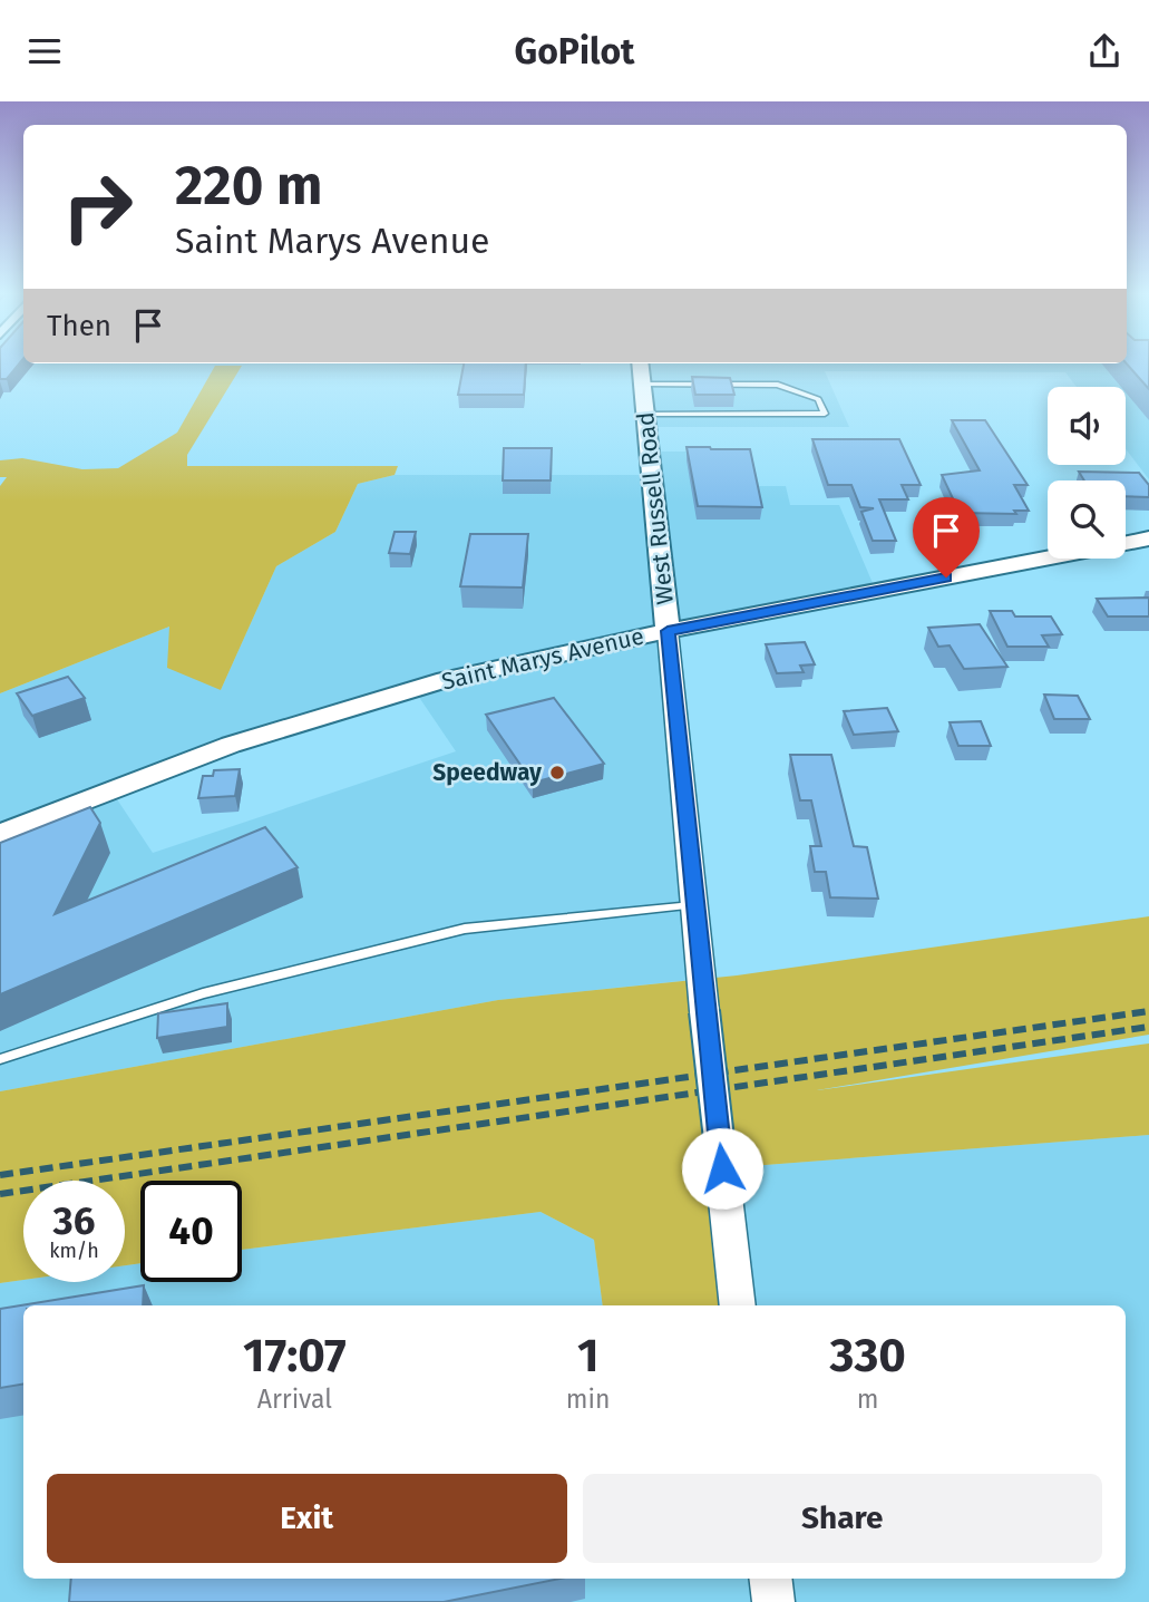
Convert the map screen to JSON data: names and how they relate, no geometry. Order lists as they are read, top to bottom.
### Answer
{
  "streets": {
    "main road": ["West Russell Road", "Saint Marys Avenue"]
  },
  "crossings": [
    ["West Russell Road", "Saint Marys Avenue"]
  ],
  "places": ["Speedway"],
  "page": {
    "header": "GoPilot",
    "turn": ["220 m", "Saint Marys Avenue"],
    "then": "Then",
    "speed": "36 km/h",
    "limit": "40",
    "eta": [
      "17:07",
      "Arrival",
      "1",
      "min",
      "330",
      "m"
    ],
    "buttons": ["Exit", "Share"]
  }
}
